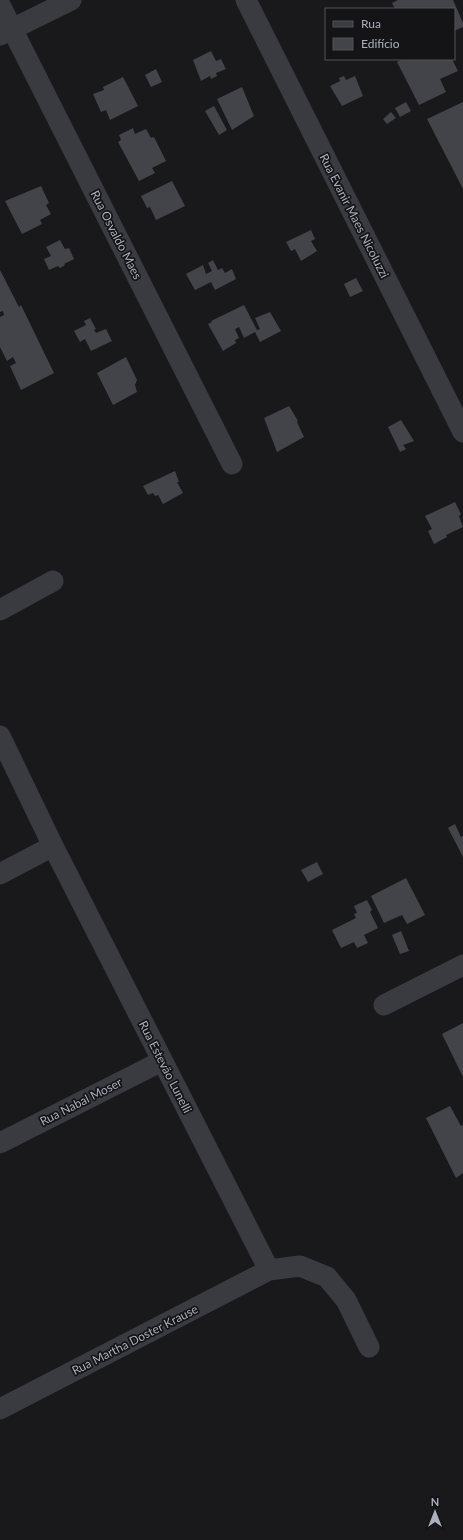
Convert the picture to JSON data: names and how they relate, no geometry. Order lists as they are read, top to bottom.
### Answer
{
  "streets": {
    "street": [
      "Rua Evanir Maes Nicoluzzi",
      "Rua Osvaldo Maes",
      "Rua Estevão Lunelli",
      "Rua Nabal Moser",
      "Rua Martha Doster Krause"
    ]
  },
  "crossings": [
    ["Rua Estevão Lunelli", "Rua Nabal Moser"],
    ["Rua Estevão Lunelli", "Rua Martha Doster Krause"]
  ],
  "legend": ["Rua", "Edifício"],
  "north": "top"
}
